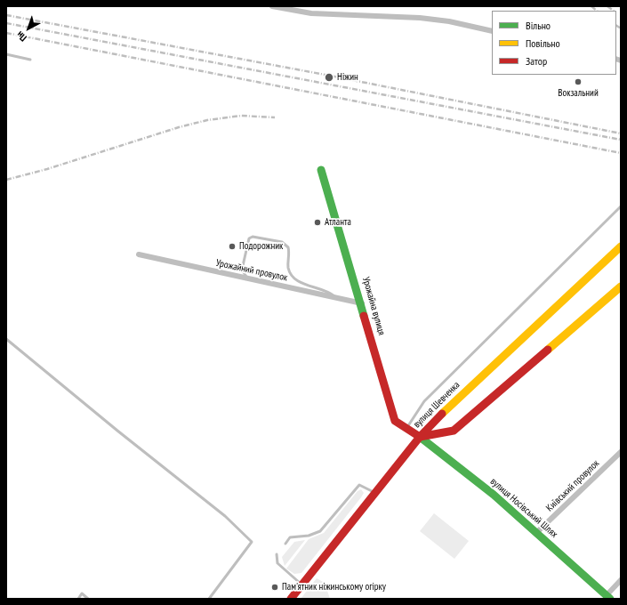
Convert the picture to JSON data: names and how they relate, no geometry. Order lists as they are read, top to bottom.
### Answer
{
  "streets": {
    "main road": ["Урожайна вулиця", "вулиця Шевченка", "вулиця Носівський Шлях"],
    "street": ["Урожайний провулок", "Київський провулок"]
  },
  "crossings": [
    ["Урожайний провулок", "Урожайна вулиця"],
    ["Урожайна вулиця", "вулиця Шевченка"],
    ["Урожайна вулиця", "вулиця Носівський Шлях"],
    ["вулиця Шевченка", "вулиця Носівський Шлях"],
    ["Київський провулок", "вулиця Носівський Шлях"]
  ],
  "places": [
    "Ніжин",
    "Вокзальний",
    "Атланта",
    "Подорожник",
    "Пам'ятник ніжинському огірку"
  ],
  "legend": ["Вільно", "Повільно", "Затор"],
  "north": "bottom left"
}
